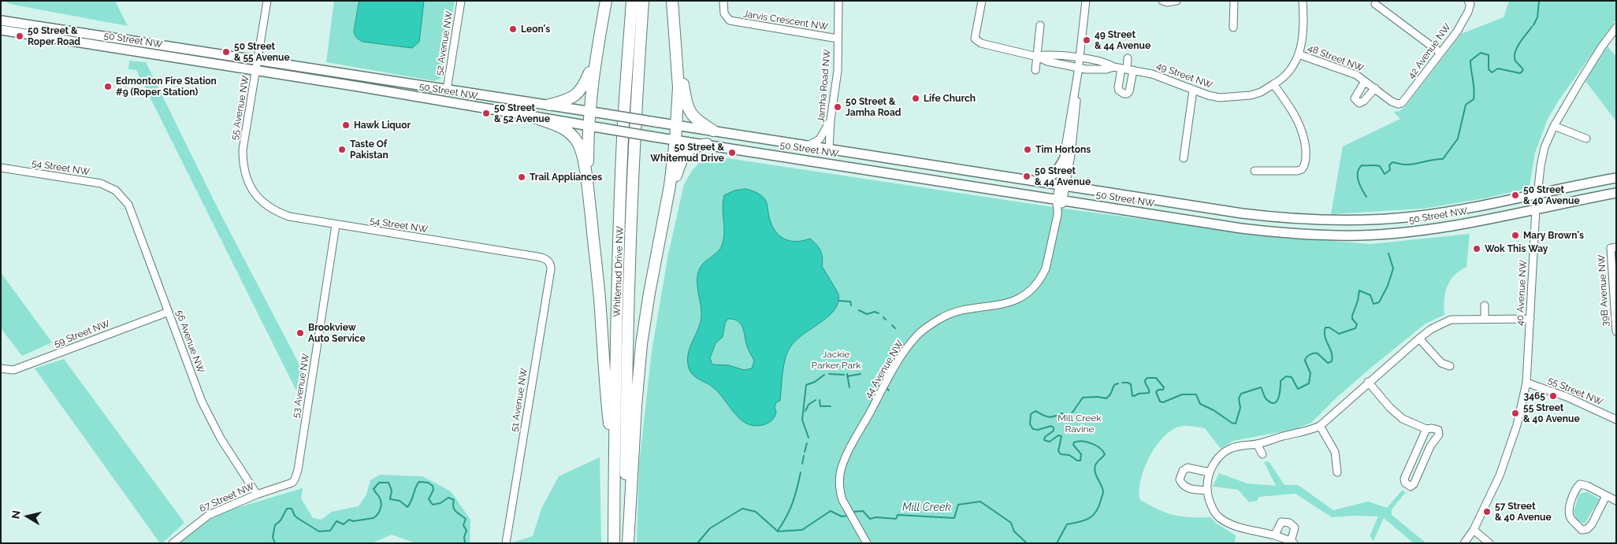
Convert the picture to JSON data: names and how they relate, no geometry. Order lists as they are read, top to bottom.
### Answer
{
  "streets": {
    "highway": ["Whitemud Drive NW"],
    "main road": ["50 Street NW"],
    "street": [
      "Jarvis Crescent NW",
      "52 Avenue NW",
      "42 Avenue NW",
      "48 Street NW",
      "49 Street NW",
      "Jamha Road NW",
      "55 Avenue NW",
      "54 Street NW",
      "39B Avenue NW",
      "40 Avenue NW",
      "59 Street NW",
      "56 Avenue NW",
      "44 Avenue NW",
      "53 Avenue NW",
      "55 Street NW",
      "51 Avenue NW",
      "67 Street NW"
    ]
  },
  "crossings": [
    ["Jarvis Crescent NW", "Jamha Road NW"],
    ["50 Street NW", "52 Avenue NW"],
    ["50 Street NW", "Jamha Road NW"],
    ["50 Street NW", "55 Avenue NW"],
    ["50 Street NW", "40 Avenue NW"],
    ["50 Street NW", "44 Avenue NW"],
    ["42 Avenue NW", "48 Street NW"],
    ["48 Street NW", "49 Street NW"],
    ["49 Street NW", "44 Avenue NW"],
    ["55 Avenue NW", "54 Street NW"],
    ["54 Street NW", "56 Avenue NW"],
    ["54 Street NW", "53 Avenue NW"],
    ["54 Street NW", "51 Avenue NW"],
    ["40 Avenue NW", "55 Street NW"],
    ["59 Street NW", "56 Avenue NW"],
    ["56 Avenue NW", "67 Street NW"],
    ["53 Avenue NW", "67 Street NW"]
  ],
  "water": ["Mill Creek"],
  "parks": ["Jackie Parker Park", "Mill Creek Ravine"],
  "places": [
    "Leon's",
    "50 Street & Roper Road",
    "49 Street & 44 Avenue",
    "50 Street & 55 Avenue",
    "Edmonton Fire Station #9 (Roper Station)",
    "Life Church",
    "50 Street & Jamha Road",
    "50 Street & 52 Avenue",
    "Hawk Liquor",
    "Taste Of Pakistan",
    "Tim Hortons",
    "50 Street & Whitemud Drive",
    "50 Street & 44 Avenue",
    "Trail Appliances",
    "50 Street & 40 Avenue",
    "Mary Brown's",
    "Wok This Way",
    "Brookview Auto Service",
    "3465",
    "55 Street & 40 Avenue",
    "57 Street & 40 Avenue"
  ],
  "north": "left"
}
